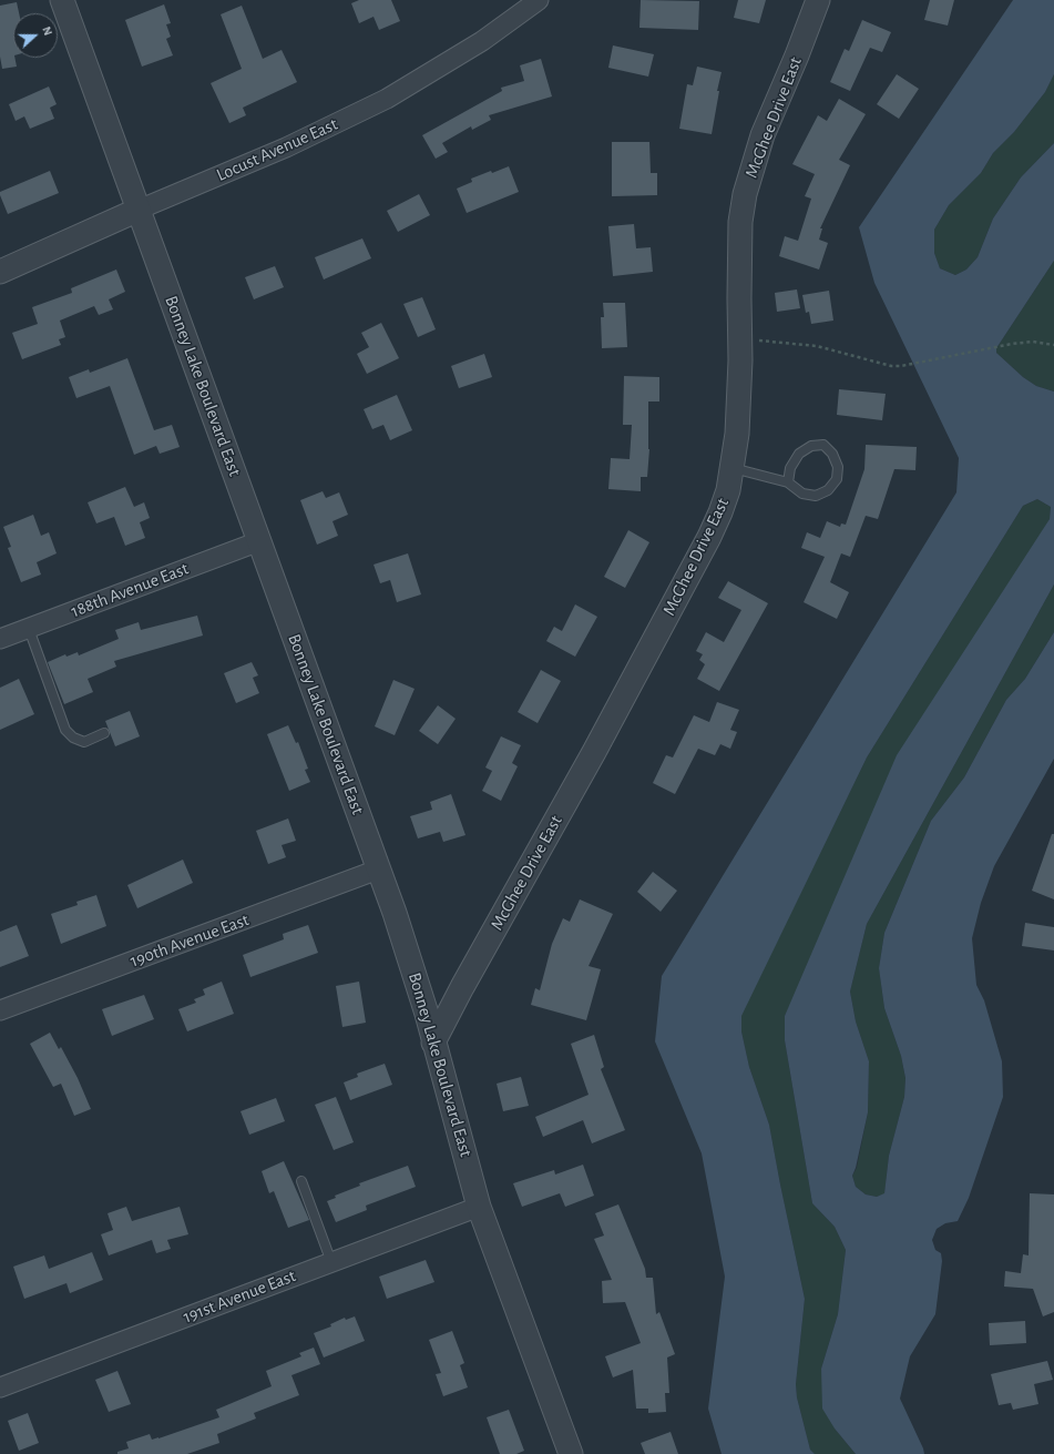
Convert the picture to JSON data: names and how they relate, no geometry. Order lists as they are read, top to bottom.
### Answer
{
  "streets": {
    "street": [
      "McGhee Drive East",
      "Locust Avenue East",
      "Bonney Lake Boulevard East",
      "188th Avenue East",
      "190th Avenue East",
      "191st Avenue East"
    ]
  },
  "crossings": [
    ["McGhee Drive East", "Bonney Lake Boulevard East"],
    ["Locust Avenue East", "Bonney Lake Boulevard East"],
    ["Bonney Lake Boulevard East", "188th Avenue East"],
    ["Bonney Lake Boulevard East", "190th Avenue East"],
    ["Bonney Lake Boulevard East", "191st Avenue East"]
  ],
  "north": "right"
}
